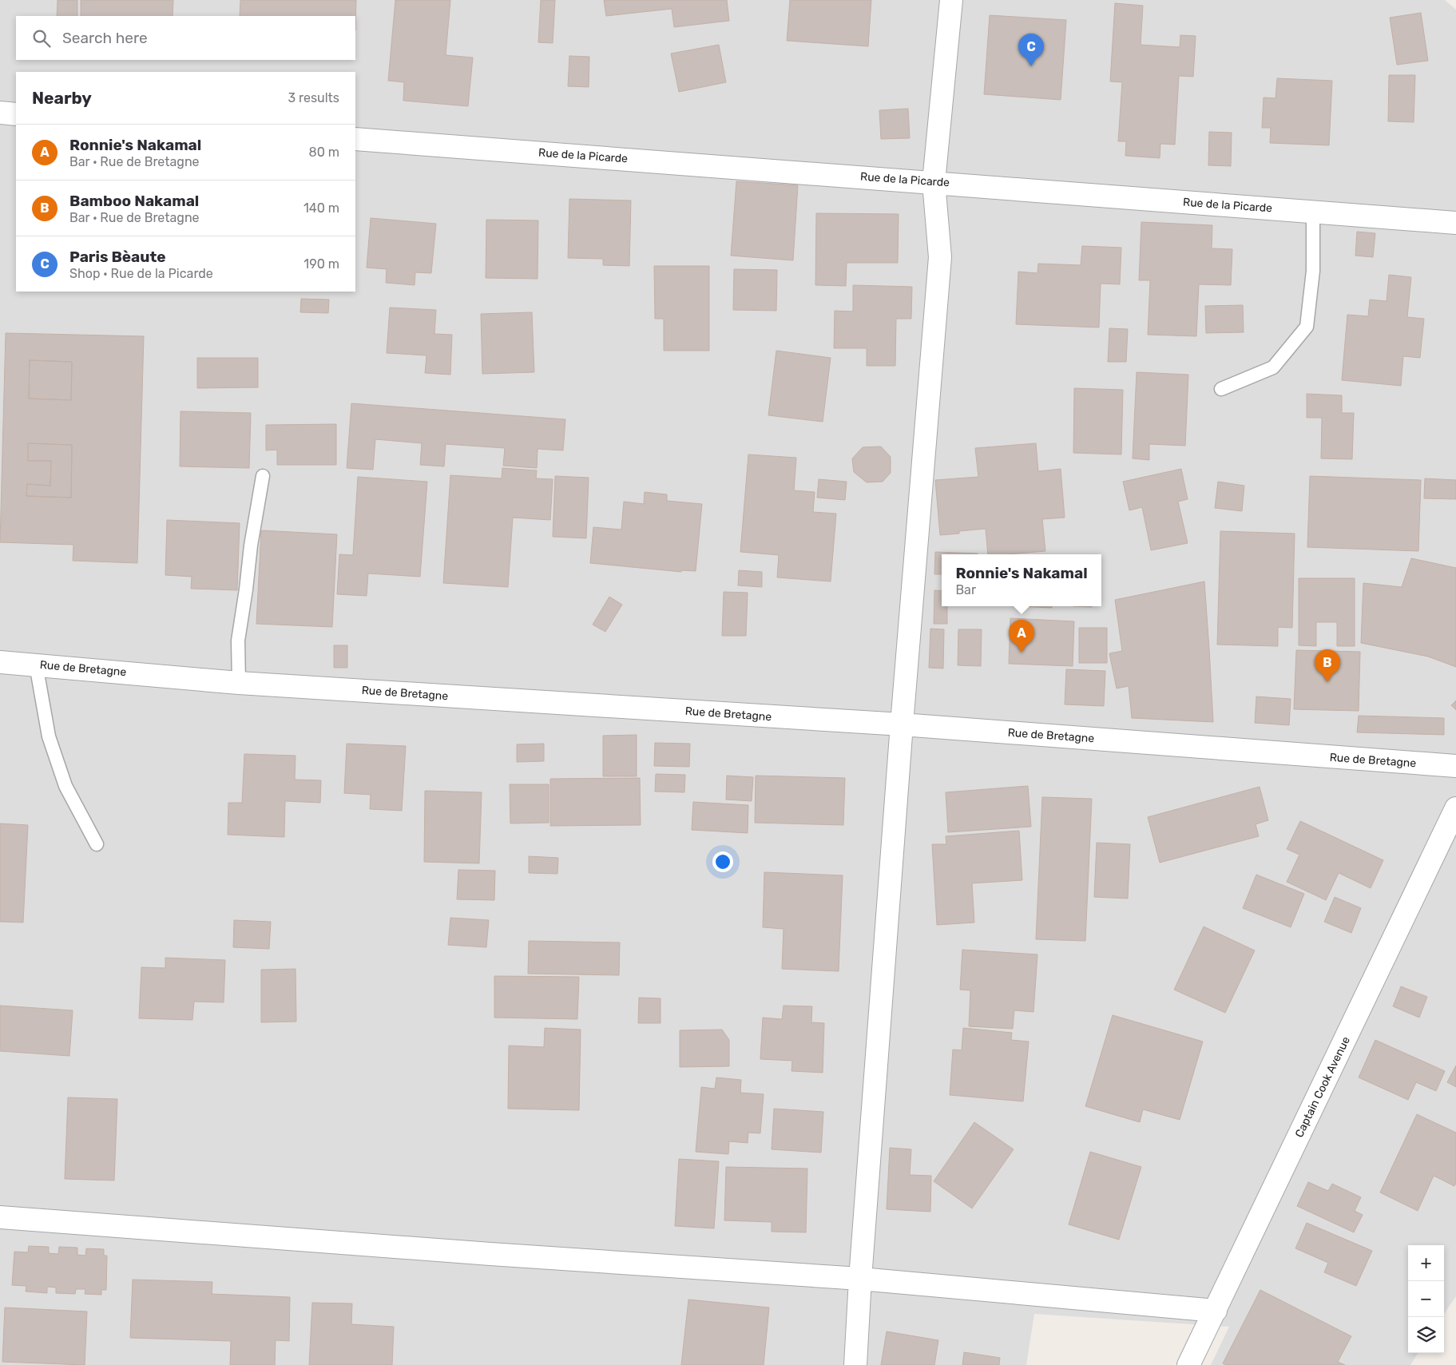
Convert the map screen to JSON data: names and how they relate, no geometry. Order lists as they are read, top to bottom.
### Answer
{
  "streets": {
    "street": ["Rue de la Picarde", "Rue de Bretagne", "Captain Cook Avenue"]
  },
  "page": {
    "search": "Search here",
    "pins": ["C", "A", "B"],
    "heading": ["Nearby", "3 results"],
    "list": [
      {
        "mark": "A",
        "name": "Ronnie's Nakamal",
        "note": "Bar · Rue de Bretagne",
        "value": "80 m"
      },
      {
        "mark": "B",
        "name": "Bamboo Nakamal",
        "note": "Bar · Rue de Bretagne",
        "value": "140 m"
      },
      {
        "mark": "C",
        "name": "Paris Bèaute",
        "note": "Shop · Rue de la Picarde",
        "value": "190 m"
      }
    ],
    "popup": ["Ronnie's Nakamal", "Bar"],
    "map_buttons": ["+", "−"]
  }
}
